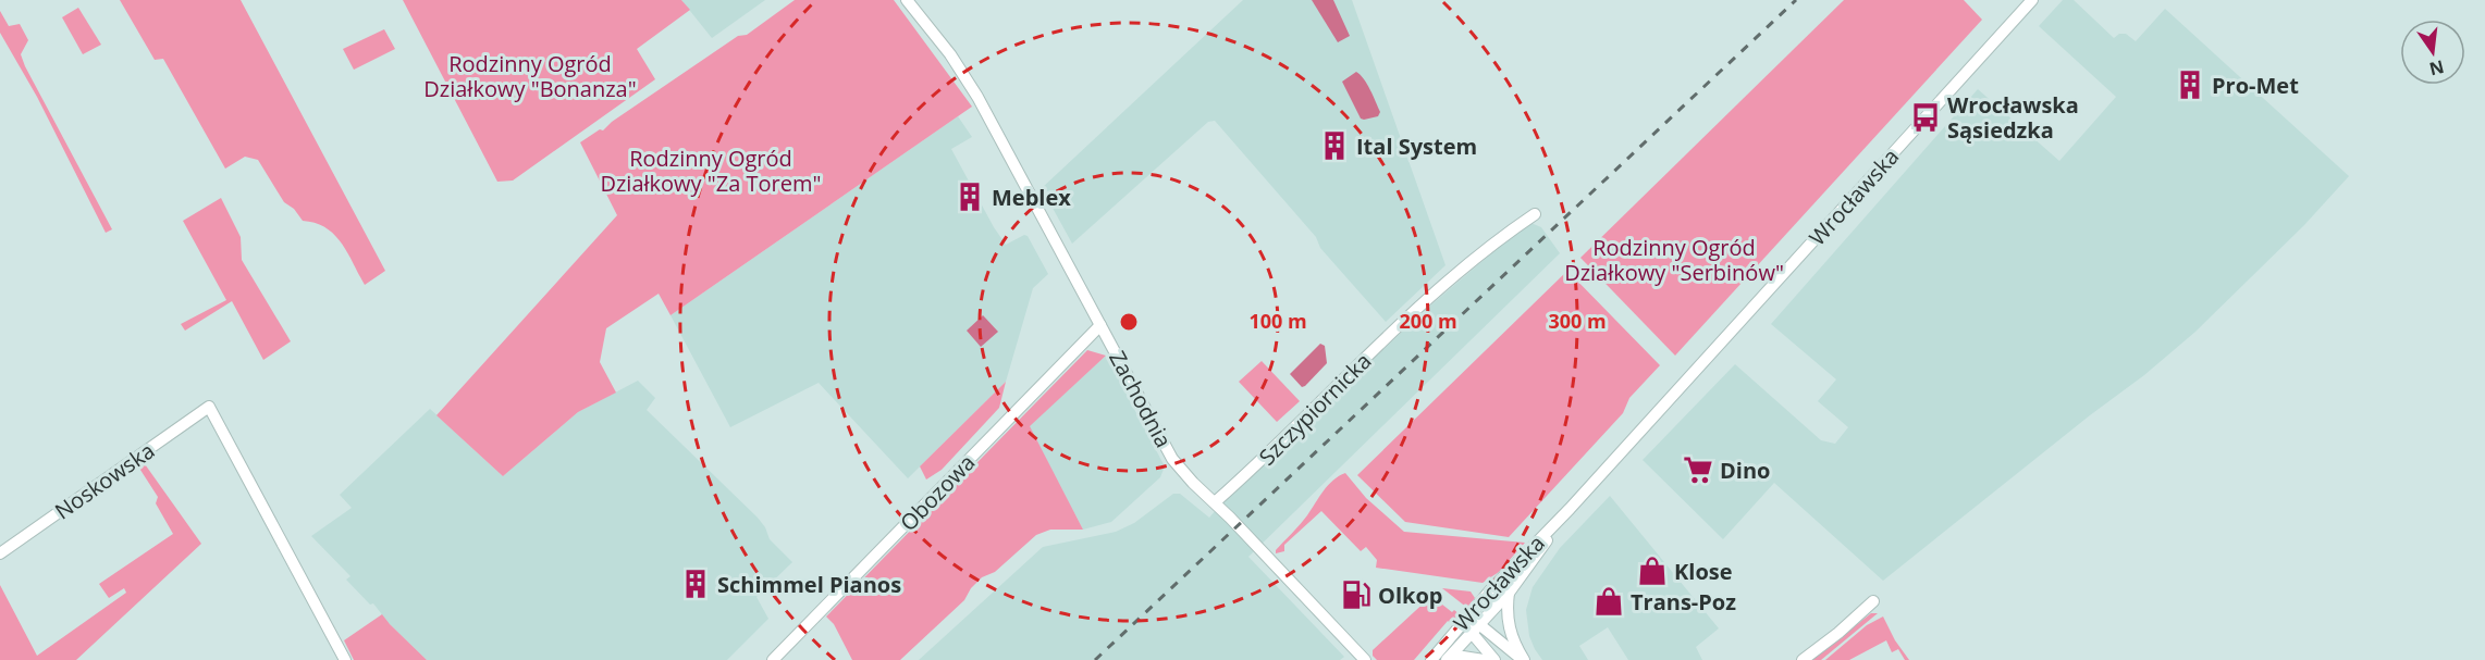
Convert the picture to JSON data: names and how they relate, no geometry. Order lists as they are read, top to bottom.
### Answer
{
  "streets": {
    "street": [
      "Wrocławska",
      "Zachodnia",
      "Szczypiornicka",
      "Noskowska",
      "Obozowa"
    ]
  },
  "crossings": [
    ["Zachodnia", "Szczypiornicka"],
    ["Zachodnia", "Obozowa"]
  ],
  "parks": ["Rodzinny Ogród Działkowy \"Bonanza\"", "Rodzinny Ogród Działkowy \"Za Torem\"", "Rodzinny Ogród Działkowy \"Serbinów\""],
  "places": {
    "building": [
      "Pro-Met",
      "Ital System",
      "Meblex",
      "Schimmel Pianos"
    ],
    "bus stop": ["Wrocławska Sąsiedzka"],
    "supermarket": ["Dino"],
    "shop": ["Klose", "Trans-Poz"],
    "fuel station": ["Olkop"]
  },
  "north": "bottom",
  "rings": ["100 m", "200 m", "300 m"]
}
